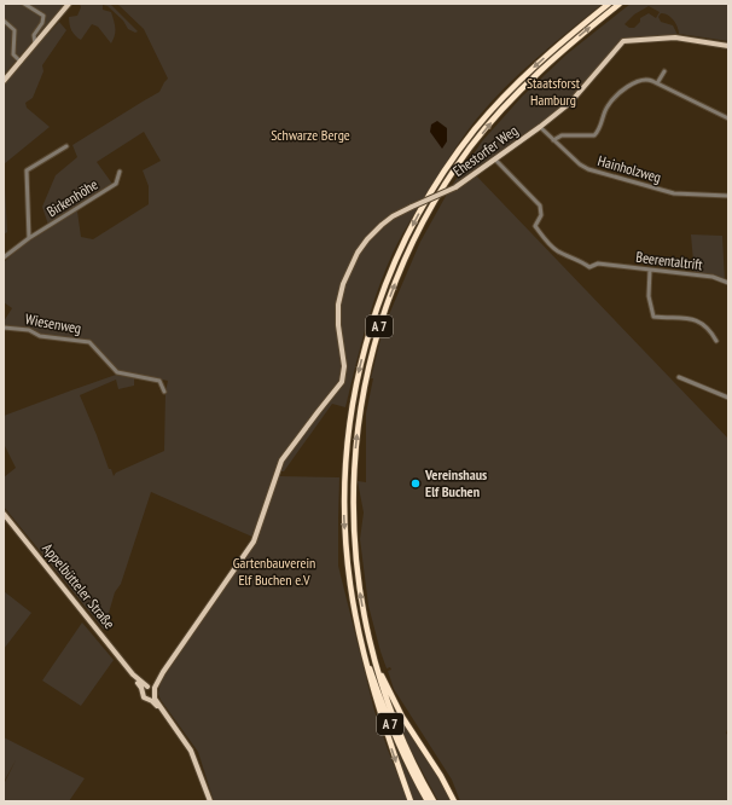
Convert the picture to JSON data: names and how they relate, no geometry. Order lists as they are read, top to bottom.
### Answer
{
  "streets": {
    "highway": ["A 7"],
    "main road": ["Ehestorfer Weg", "Appelbütteler Straße"],
    "street": [
      "Hainholzweg",
      "Birkenhöhe",
      "Beerentaltrift",
      "Wiesenweg"
    ]
  },
  "crossings": [
    ["Ehestorfer Weg", "Hainholzweg"],
    ["Ehestorfer Weg", "Beerentaltrift"],
    ["Ehestorfer Weg", "Appelbütteler Straße"]
  ],
  "parks": ["Staatsforst Hamburg", "Schwarze Berge", "Gartenbauverein Elf Buchen e.V"],
  "places": ["Vereinshaus Elf Buchen"]
}
